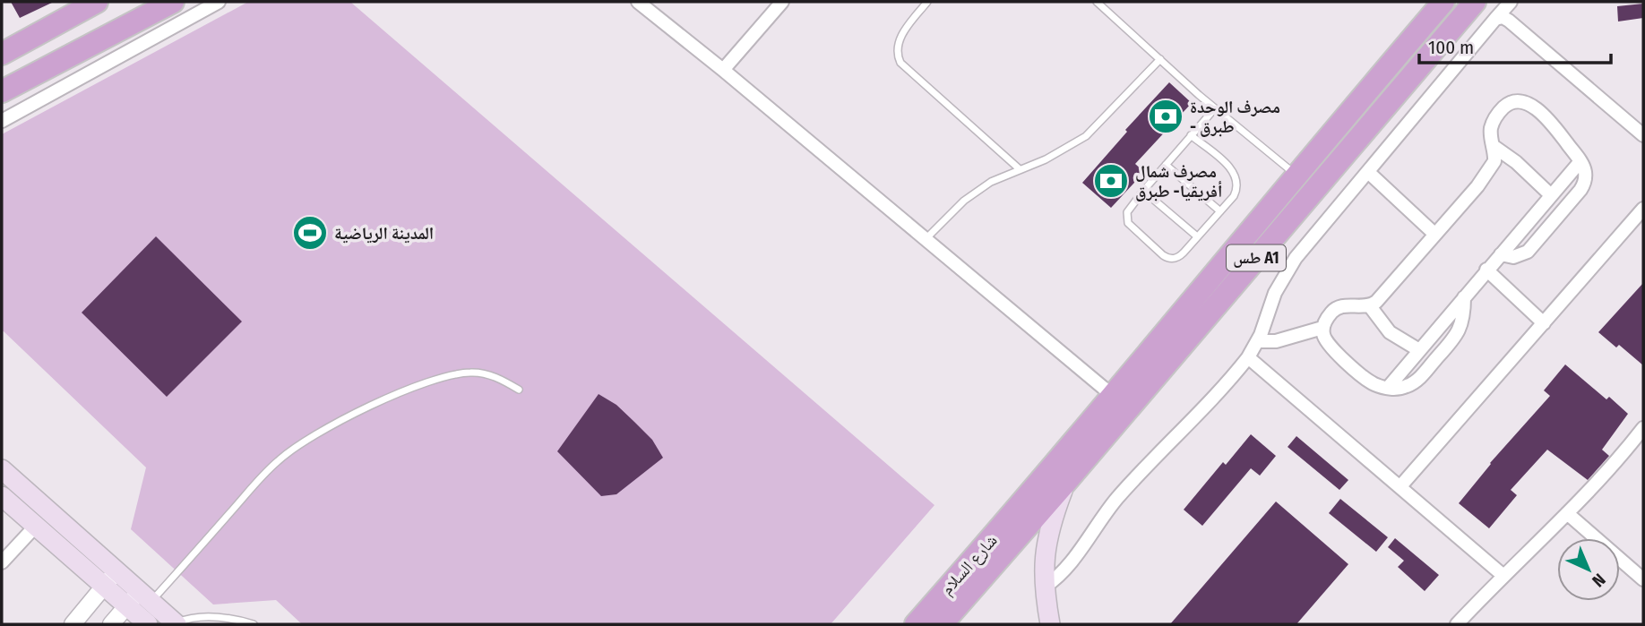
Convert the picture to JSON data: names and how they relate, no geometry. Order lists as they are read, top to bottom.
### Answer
{
  "streets": {
    "highway": ["طس A1", "شارع السلام"]
  },
  "crossings": [
    ["طس A1", "شارع السلام"]
  ],
  "places": {
    "bank": ["مصرف الوحدة - طبرق", "مصرف شمال أفريقيا- طبرق"],
    "sports": ["المدينة الرياضية"]
  },
  "scale_bar": "100 m",
  "north": "bottom right"
}
